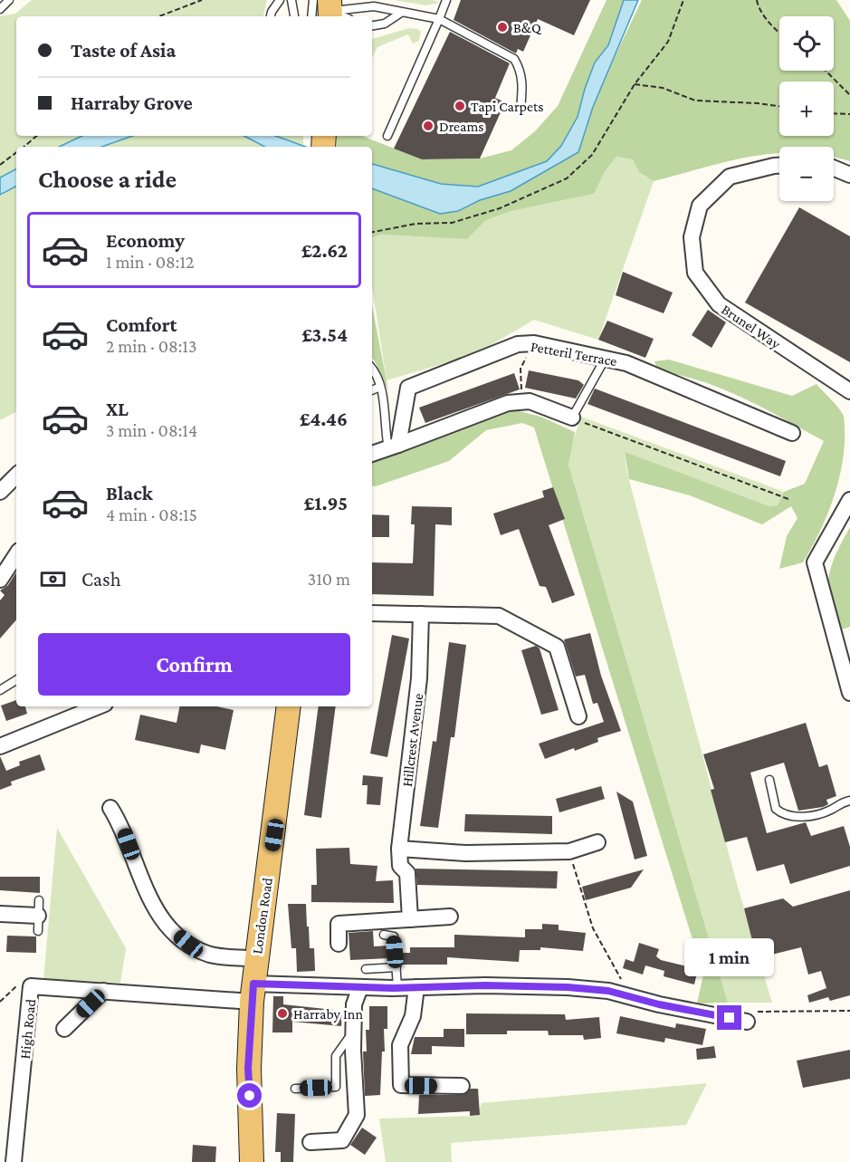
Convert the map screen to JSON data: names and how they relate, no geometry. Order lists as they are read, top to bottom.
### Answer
{
  "streets": {
    "main road": ["London Road"],
    "street": [
      "Brunel Way",
      "Petteril Terrace",
      "Hillcrest Avenue",
      "High Road"
    ]
  },
  "crossings": [
    ["London Road", "High Road"]
  ],
  "places": [
    "B&Q",
    "Tapi Carpets",
    "Dreams",
    "Harraby Inn"
  ],
  "page": {
    "map_buttons": ["+", "−"],
    "banner": ["Taste of Asia", "Harraby Grove"],
    "heading": "Choose a ride",
    "list": [
      {
        "name": "Economy",
        "note": "1 min · 08:12",
        "value": "£2.62"
      },
      {
        "name": "Comfort",
        "note": "2 min · 08:13",
        "value": "£3.54"
      },
      {
        "name": "XL",
        "note": "3 min · 08:14",
        "value": "£4.46"
      },
      {
        "name": "Black",
        "note": "4 min · 08:15",
        "value": "£1.95"
      }
    ],
    "pay": ["Cash", "310 m"],
    "buttons": "Confirm",
    "bubble": "1 min"
  }
}
